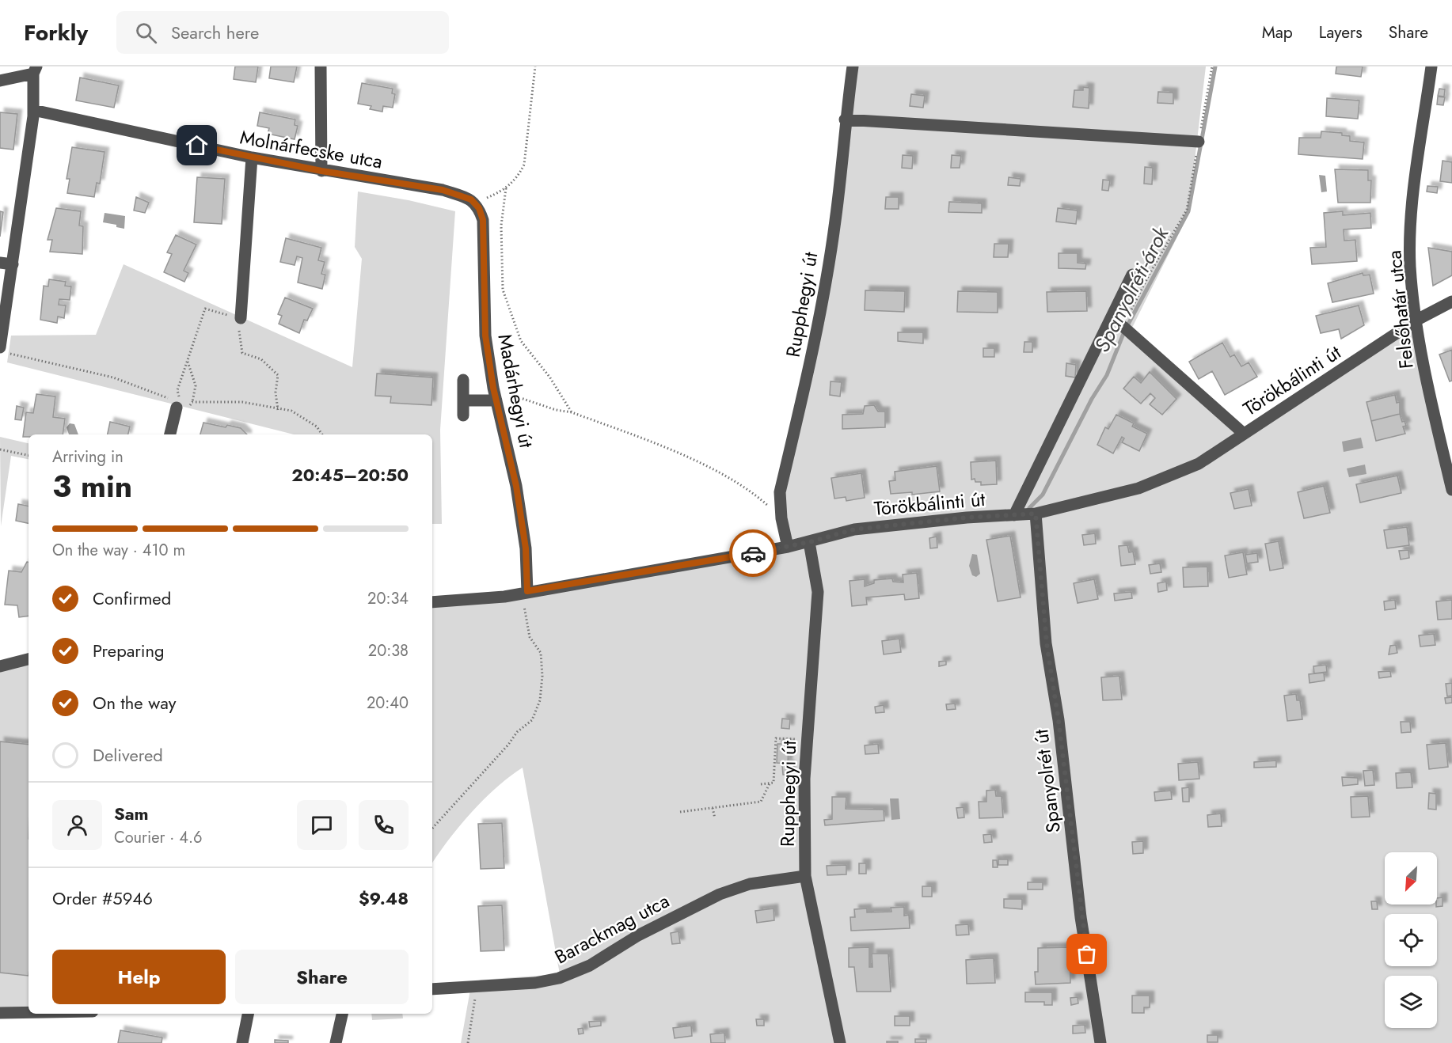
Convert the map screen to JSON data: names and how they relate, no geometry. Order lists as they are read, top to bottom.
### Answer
{
  "streets": {
    "street": [
      "Molnárfecske utca",
      "Rupphegyi út",
      "Felsőhatár utca",
      "Törökbálinti út",
      "Madárhegyi út",
      "Spanyolrét út",
      "Barackmag utca"
    ]
  },
  "crossings": [
    ["Molnárfecske utca", "Madárhegyi út"],
    ["Rupphegyi út", "Törökbálinti út"],
    ["Rupphegyi út", "Barackmag utca"],
    ["Felsőhatár utca", "Törökbálinti út"],
    ["Törökbálinti út", "Madárhegyi út"],
    ["Törökbálinti út", "Spanyolrét út"]
  ],
  "water": ["Spanyolréti-árok"],
  "north": "bottom left",
  "page": {
    "header": "Forkly",
    "search": "Search here",
    "nav": ["Map", "Layers", "Share"],
    "heading": ["3 min", "Arriving in", "20:45–20:50"],
    "panel": [
      "Sam",
      "Courier · 4.6",
      "Order #5946",
      "$9.48"
    ],
    "bar": "On the way · 410 m",
    "list": [
      ["Confirmed", "20:34"],
      ["Preparing", "20:38"],
      ["On the way", "20:40"],
      "Delivered"
    ],
    "buttons": ["Help", "Share"]
  }
}
